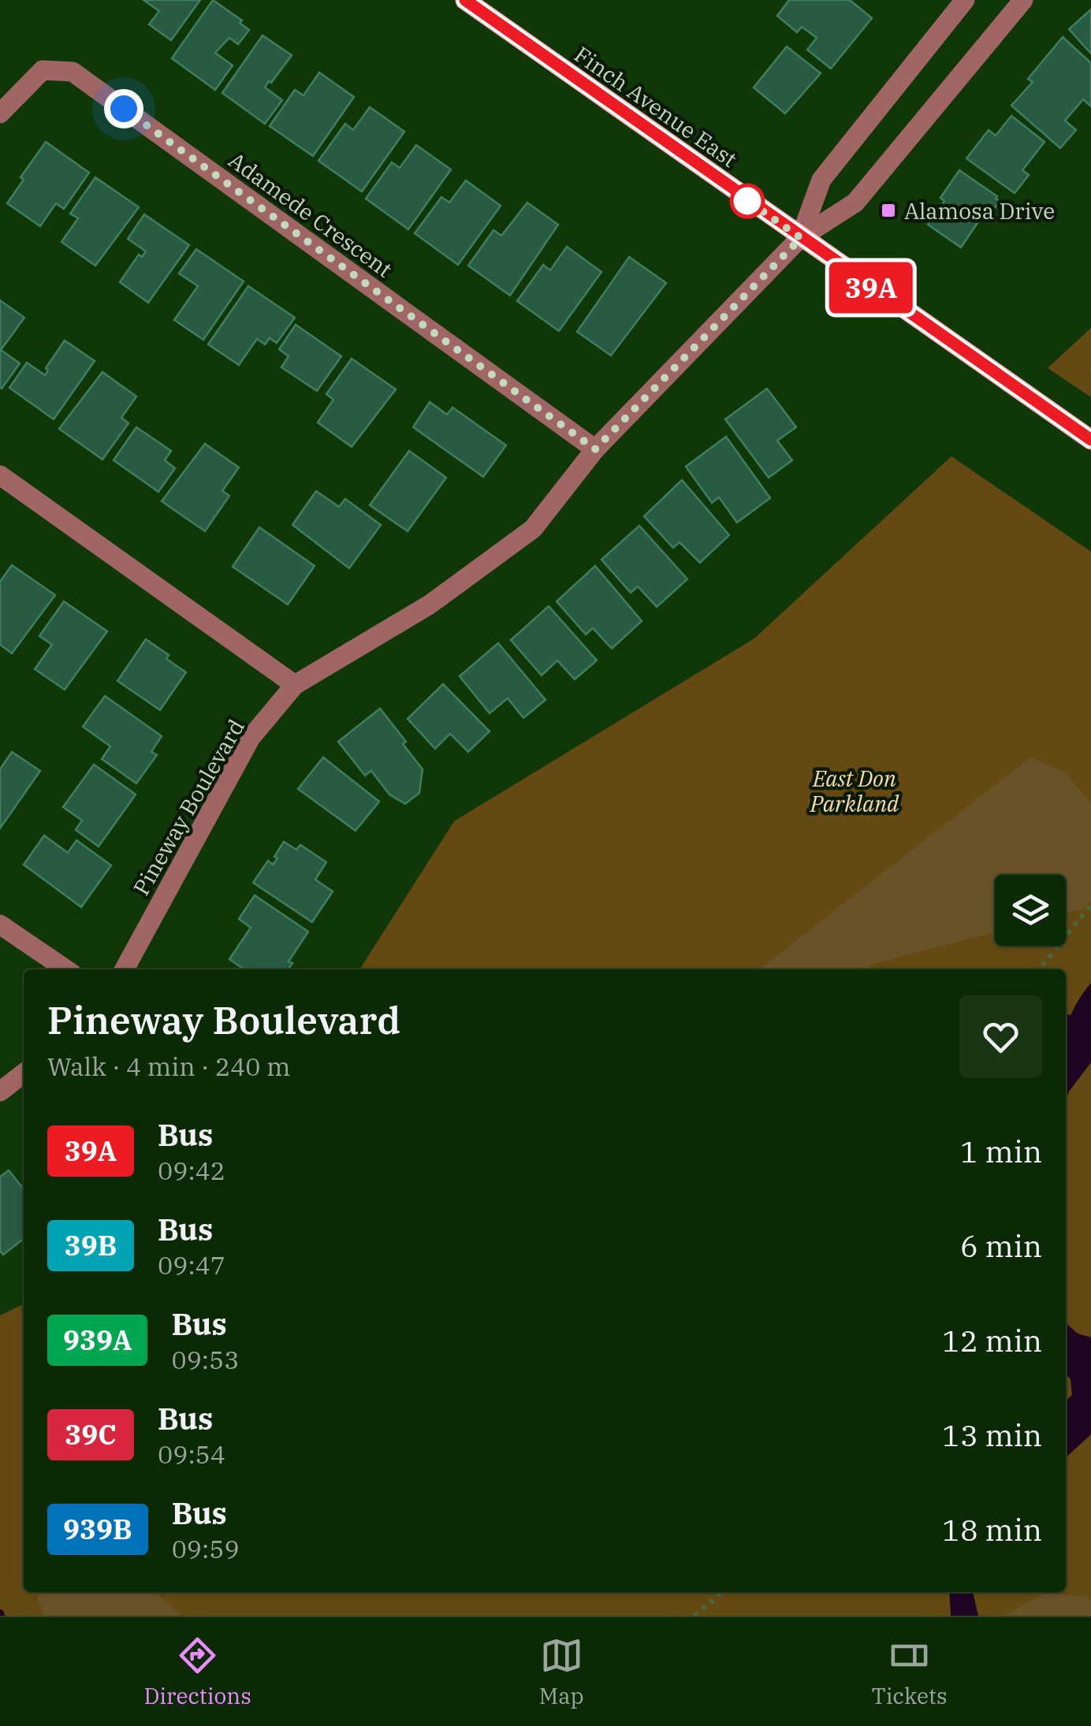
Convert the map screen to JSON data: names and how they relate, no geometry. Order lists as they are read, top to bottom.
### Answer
{
  "streets": {
    "main road": ["Finch Avenue East"],
    "street": ["Adamede Crescent", "Pineway Boulevard"]
  },
  "crossings": [
    ["Finch Avenue East", "Pineway Boulevard"],
    ["Adamede Crescent", "Pineway Boulevard"]
  ],
  "parks": ["East Don Parkland"],
  "places": {
    "transit": ["Alamosa Drive"]
  },
  "lines": ["bus line 39A"],
  "page": {
    "on_map": "39A",
    "heading": ["Pineway Boulevard", "Walk · 4 min · 240 m"],
    "list": [
      {
        "mark": "39A",
        "name": "Bus",
        "note": "09:42",
        "value": "1 min"
      },
      {
        "mark": "39B",
        "name": "Bus",
        "note": "09:47",
        "value": "6 min"
      },
      {
        "mark": "939A",
        "name": "Bus",
        "note": "09:53",
        "value": "12 min"
      },
      {
        "mark": "39C",
        "name": "Bus",
        "note": "09:54",
        "value": "13 min"
      },
      {
        "mark": "939B",
        "name": "Bus",
        "note": "09:59",
        "value": "18 min"
      }
    ],
    "tabs": ["Directions", "Map", "Tickets"]
  }
}
